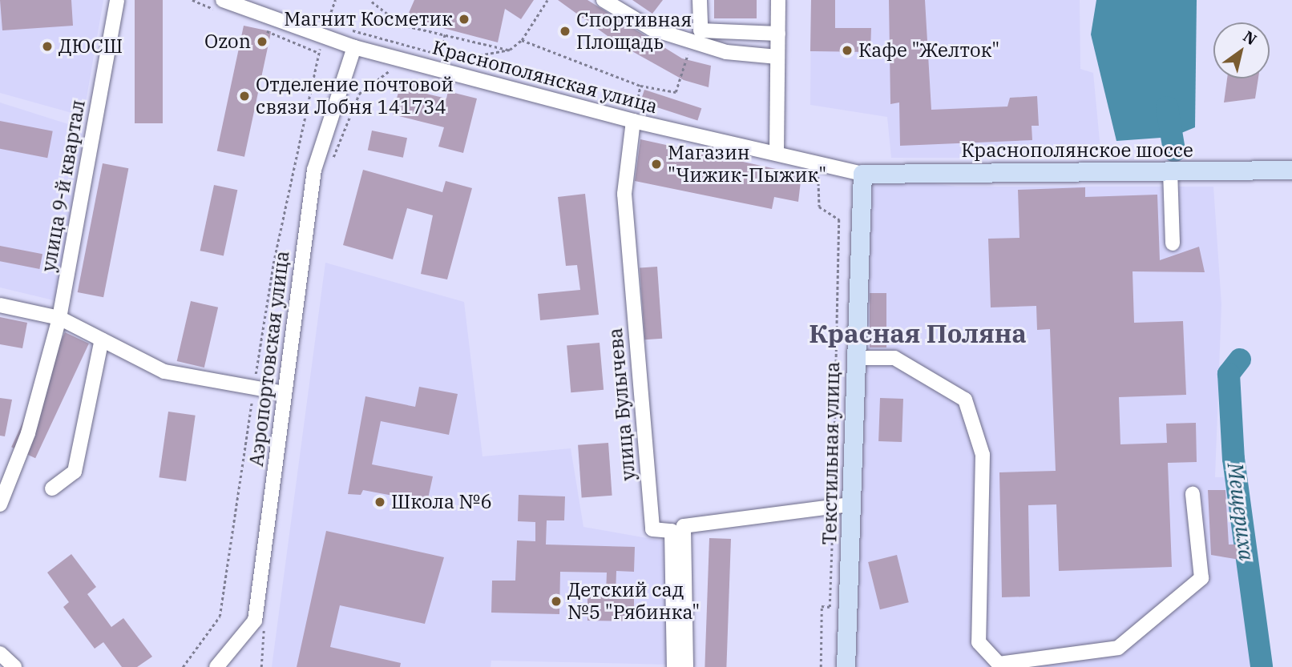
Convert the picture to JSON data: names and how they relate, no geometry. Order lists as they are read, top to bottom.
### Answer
{
  "streets": {
    "main road": ["Краснополянское шоссе", "Текстильная улица"],
    "street": [
      "Краснополянская улица",
      "улица 9-й квартал",
      "Аэропортовская улица",
      "улица Булычева"
    ]
  },
  "crossings": [
    ["Краснополянская улица", "Краснополянское шоссе"],
    ["Краснополянская улица", "Аэропортовская улица"],
    ["Краснополянская улица", "улица Булычева"],
    ["Краснополянская улица", "Текстильная улица"],
    ["Краснополянское шоссе", "Текстильная улица"]
  ],
  "districts": ["Красная Поляна"],
  "water": ["Мещериха"],
  "places": [
    "Магнит Косметик",
    "Спортивная Площадь",
    "Ozon",
    "ДЮСШ",
    "Кафе \"Желток\"",
    "Отделение почтовой связи Лобня 141734",
    "Магазин \"Чижик-Пыжик\"",
    "Школа №6",
    "Детский сад №5 \"Рябинка\""
  ],
  "north": "top right"
}
